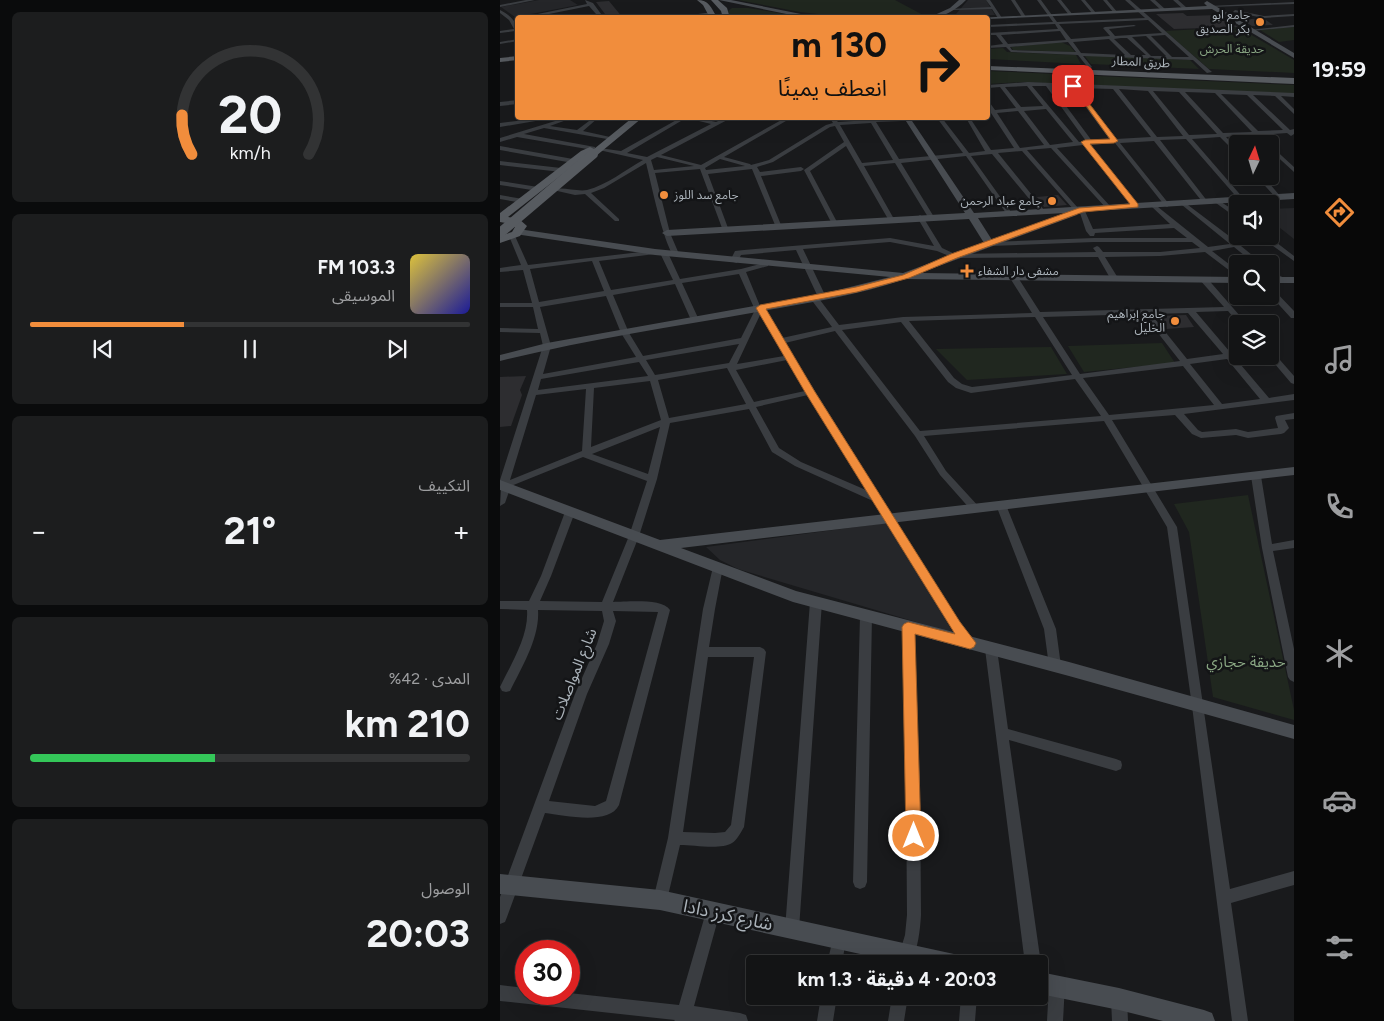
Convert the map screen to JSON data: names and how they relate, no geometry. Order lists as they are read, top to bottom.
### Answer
{
  "streets": {
    "main road": ["طريق المطار", "شارع كرز دادا"],
    "street": ["شارع المواصلات"]
  },
  "crossings": [
    ["شارع المواصلات", "شارع كرز دادا"]
  ],
  "parks": ["حديقة الحرش", "حديقة حجازي"],
  "places": {
    "other": [
      "جامع ابو بكر الصديق",
      "جامع سد اللوز",
      "جامع عباد الرحمن",
      "جامع إبراهيم الخليل"
    ],
    "health": ["مشفى دار الشفاء"]
  },
  "north": "top",
  "page": {
    "tabs": "19:59",
    "turn": ["130 m", "انعطف يمينًا"],
    "song": ["103.3 FM", "الموسيقى"],
    "tile": [
      "التكييف",
      ["المدى · 42%", "210 km"],
      ["الوصول", "20:03"]
    ],
    "heat": ["−", "21°", "+"],
    "limit": "30",
    "trip": "20:03 · 4 دقيقة · 1.3 km",
    "gauge": ["20", "km/h"]
  }
}
